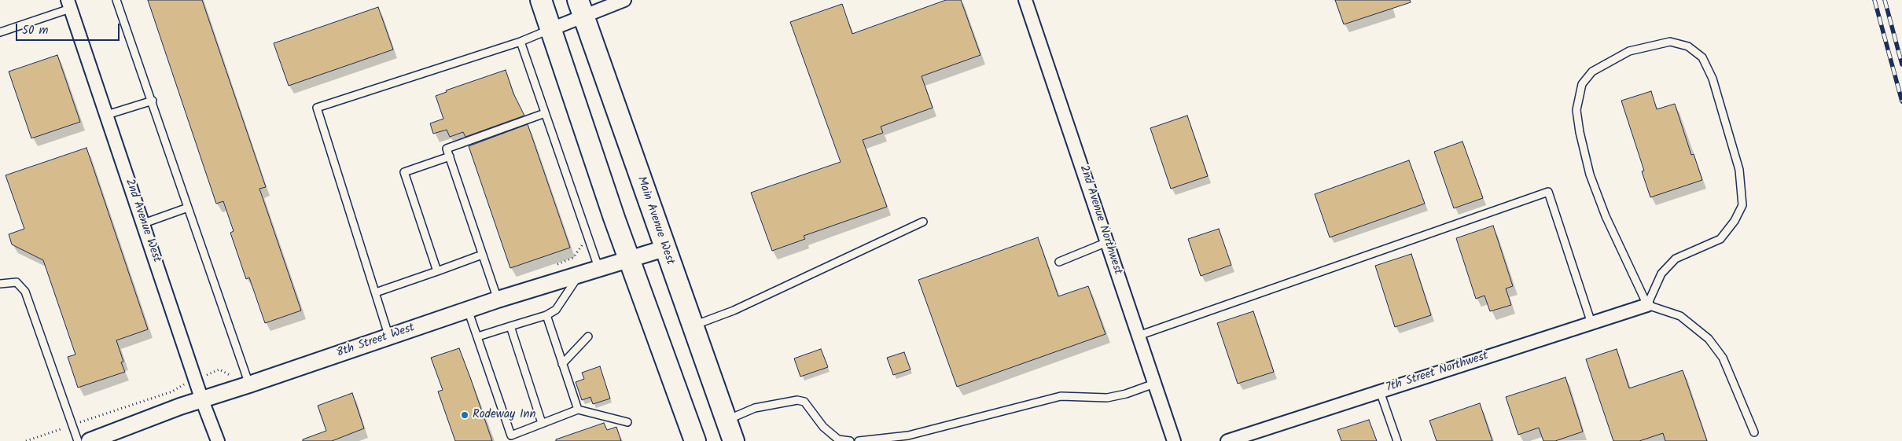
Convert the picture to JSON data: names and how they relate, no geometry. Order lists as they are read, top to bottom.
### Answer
{
  "streets": {
    "main road": ["Main Avenue West"],
    "street": [
      "2nd Avenue Northwest",
      "2nd Avenue West",
      "8th Street West",
      "7th Street Northwest"
    ]
  },
  "crossings": [
    ["2nd Avenue West", "8th Street West"],
    ["Main Avenue West", "8th Street West"]
  ],
  "places": ["Rodeway Inn"],
  "scale_bar": "50 m"
}
